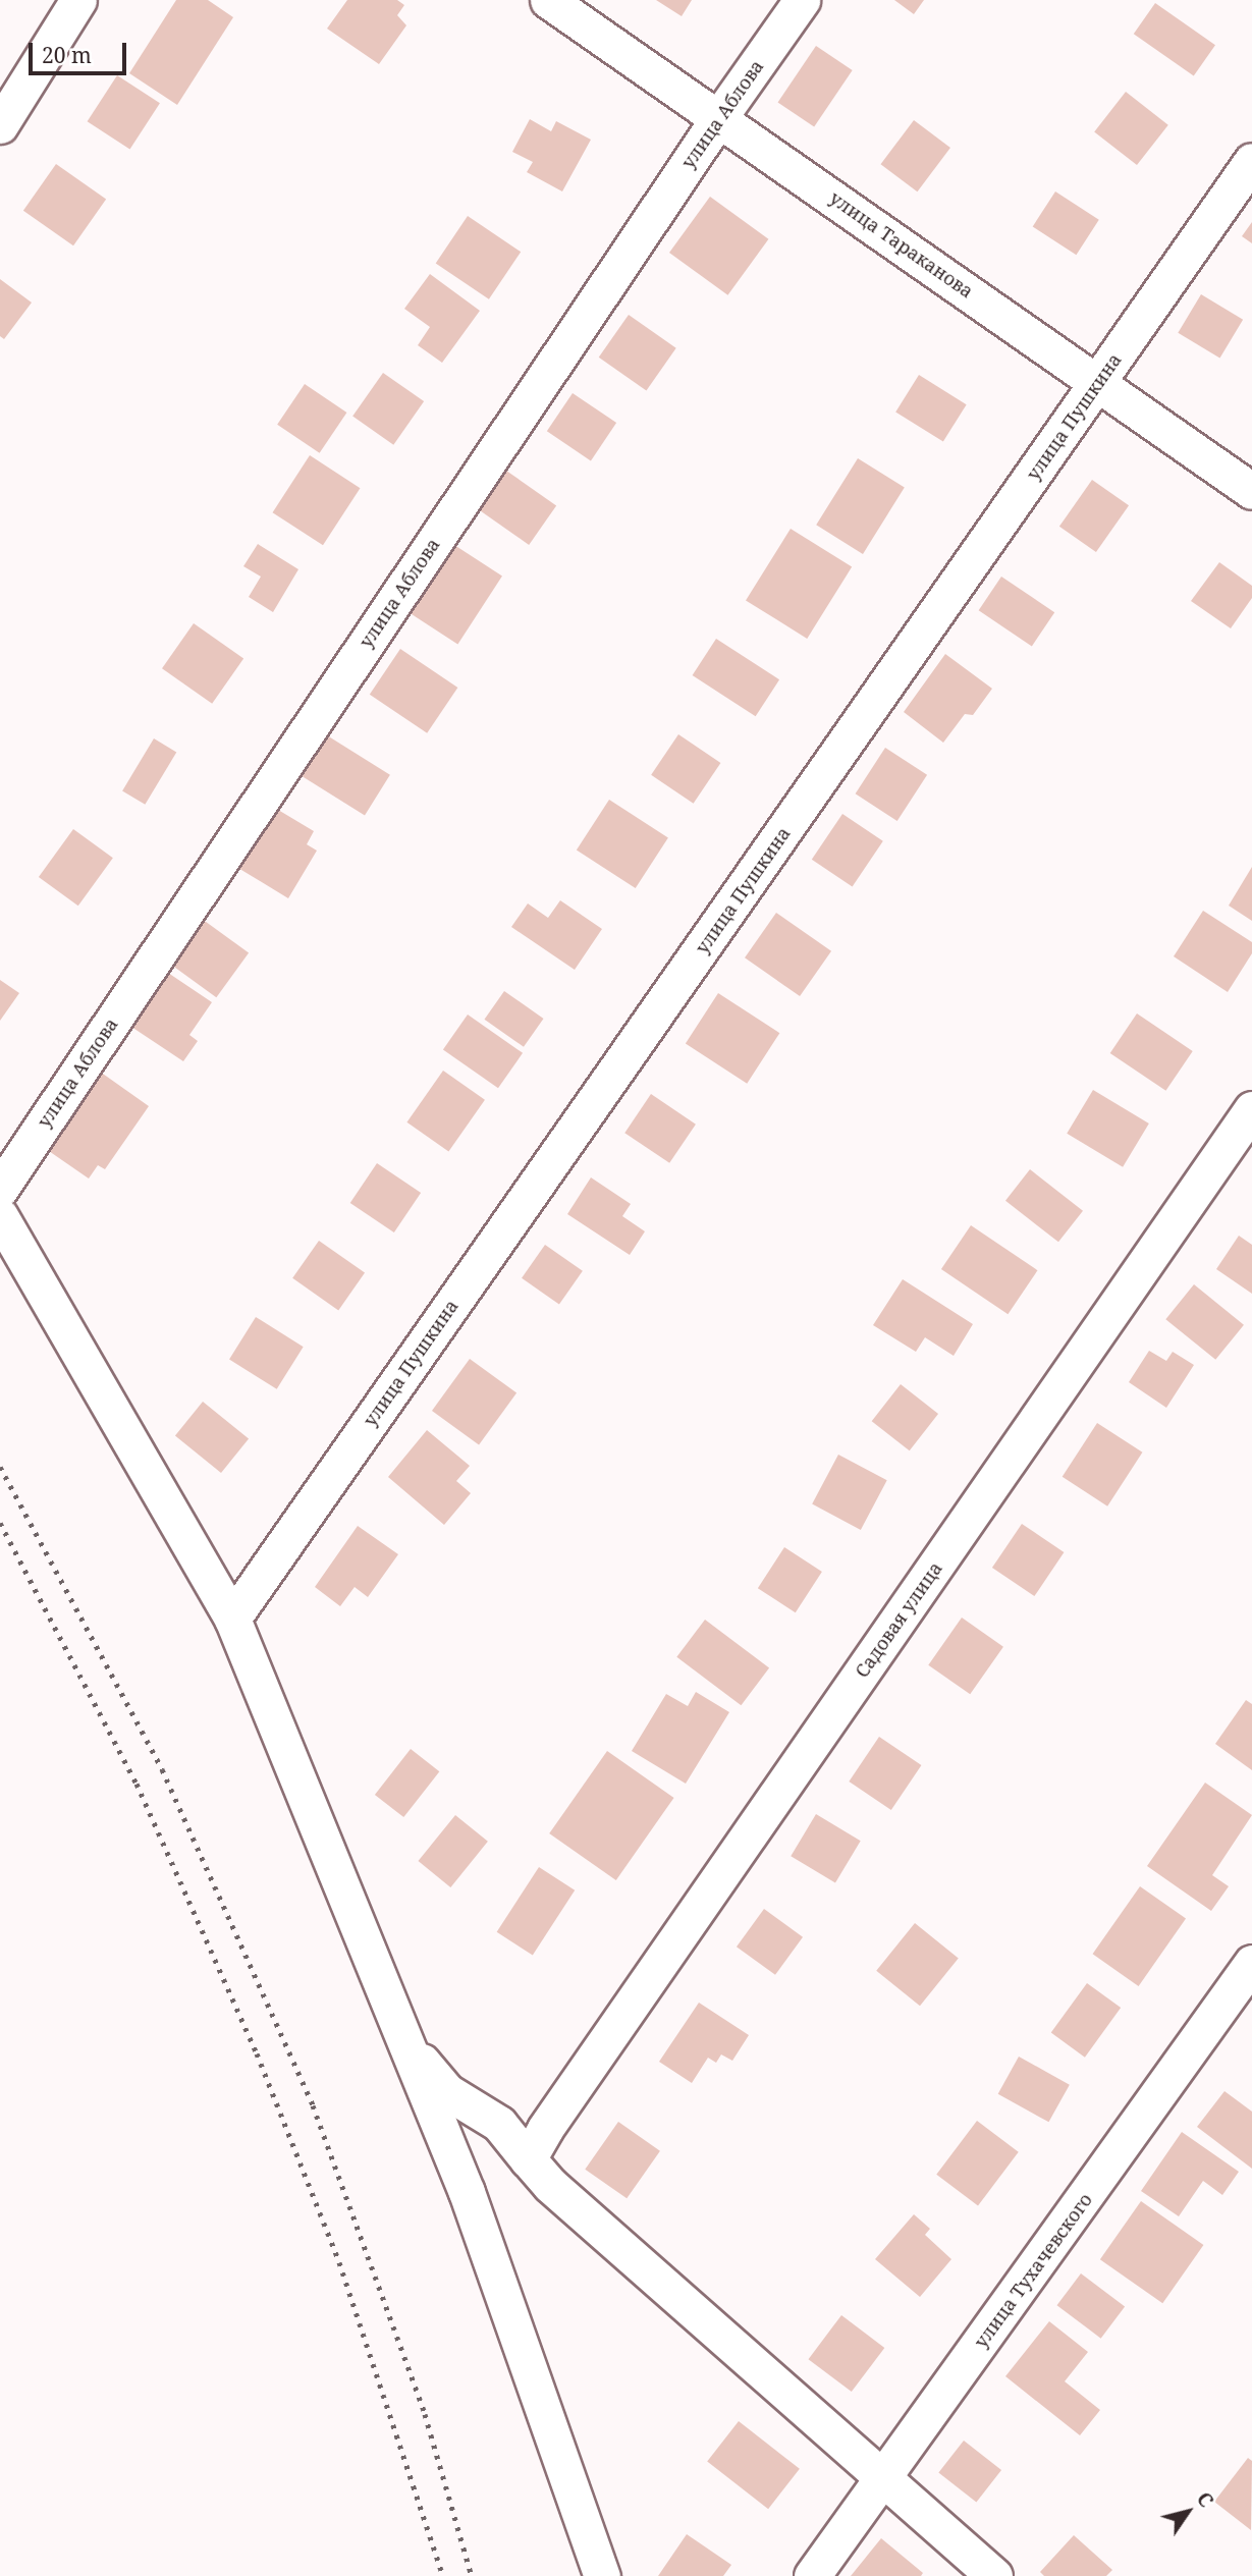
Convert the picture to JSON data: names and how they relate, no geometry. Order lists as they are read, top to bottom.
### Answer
{
  "streets": {
    "street": [
      "улица Аблова",
      "улица Тараканова",
      "улица Пушкина",
      "Садовая улица",
      "улица Тухачевского"
    ]
  },
  "crossings": [
    ["улица Аблова", "улица Тараканова"],
    ["улица Тараканова", "улица Пушкина"]
  ],
  "scale_bar": "20 m",
  "north": "top right"
}
